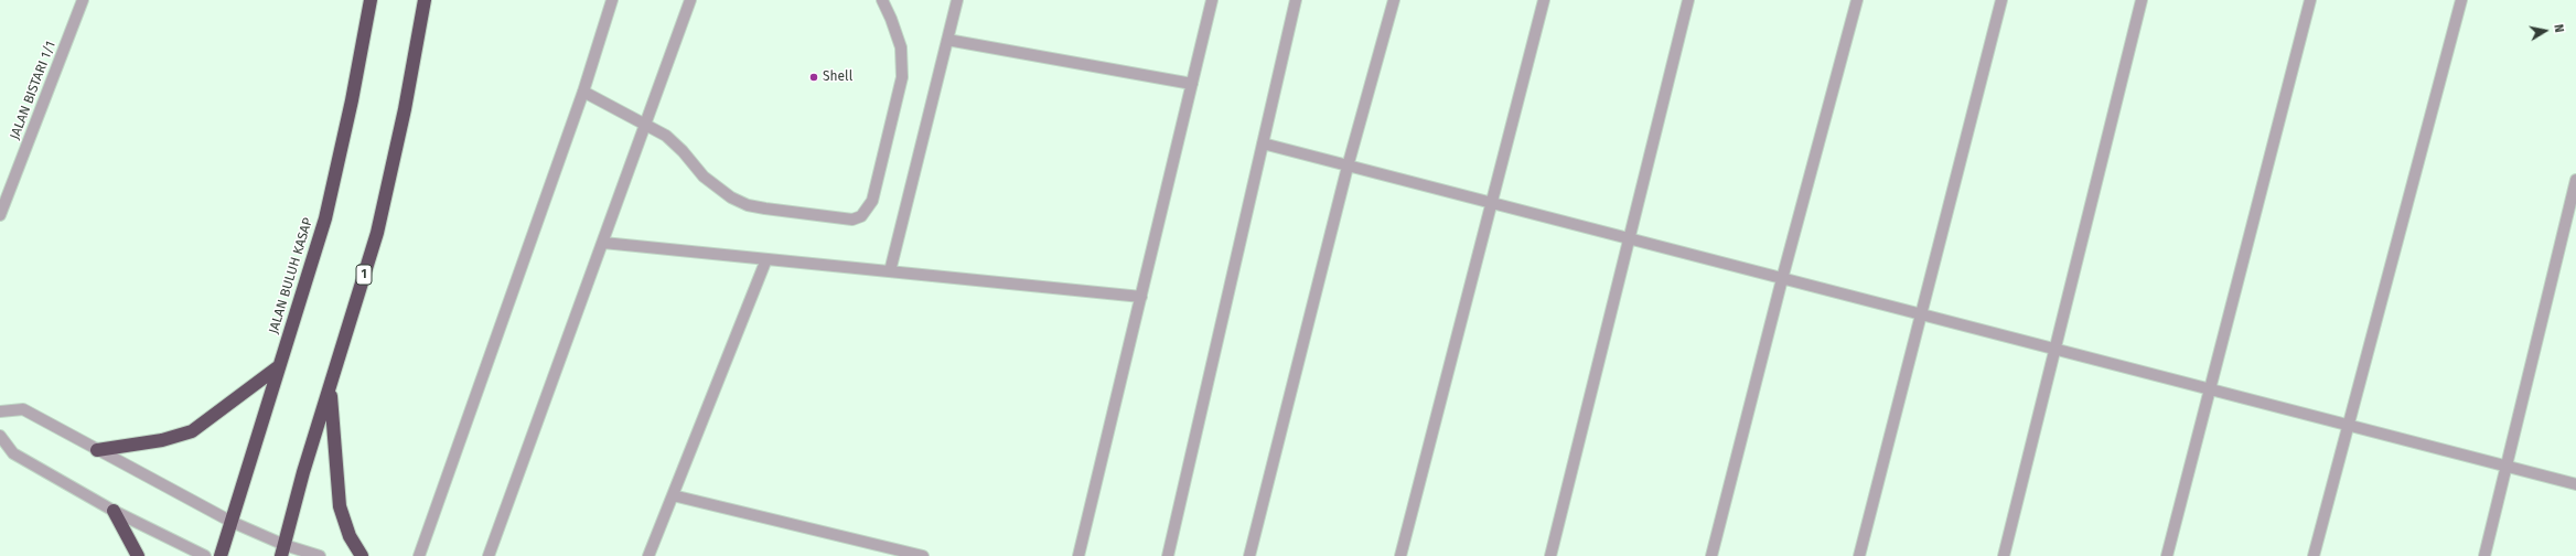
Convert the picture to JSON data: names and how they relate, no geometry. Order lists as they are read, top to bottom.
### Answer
{
  "streets": {
    "highway": ["1", "JALAN BULUH KASAP"],
    "street": ["JALAN BISTARI 1/1"]
  },
  "places": ["Shell"],
  "north": "right"
}
